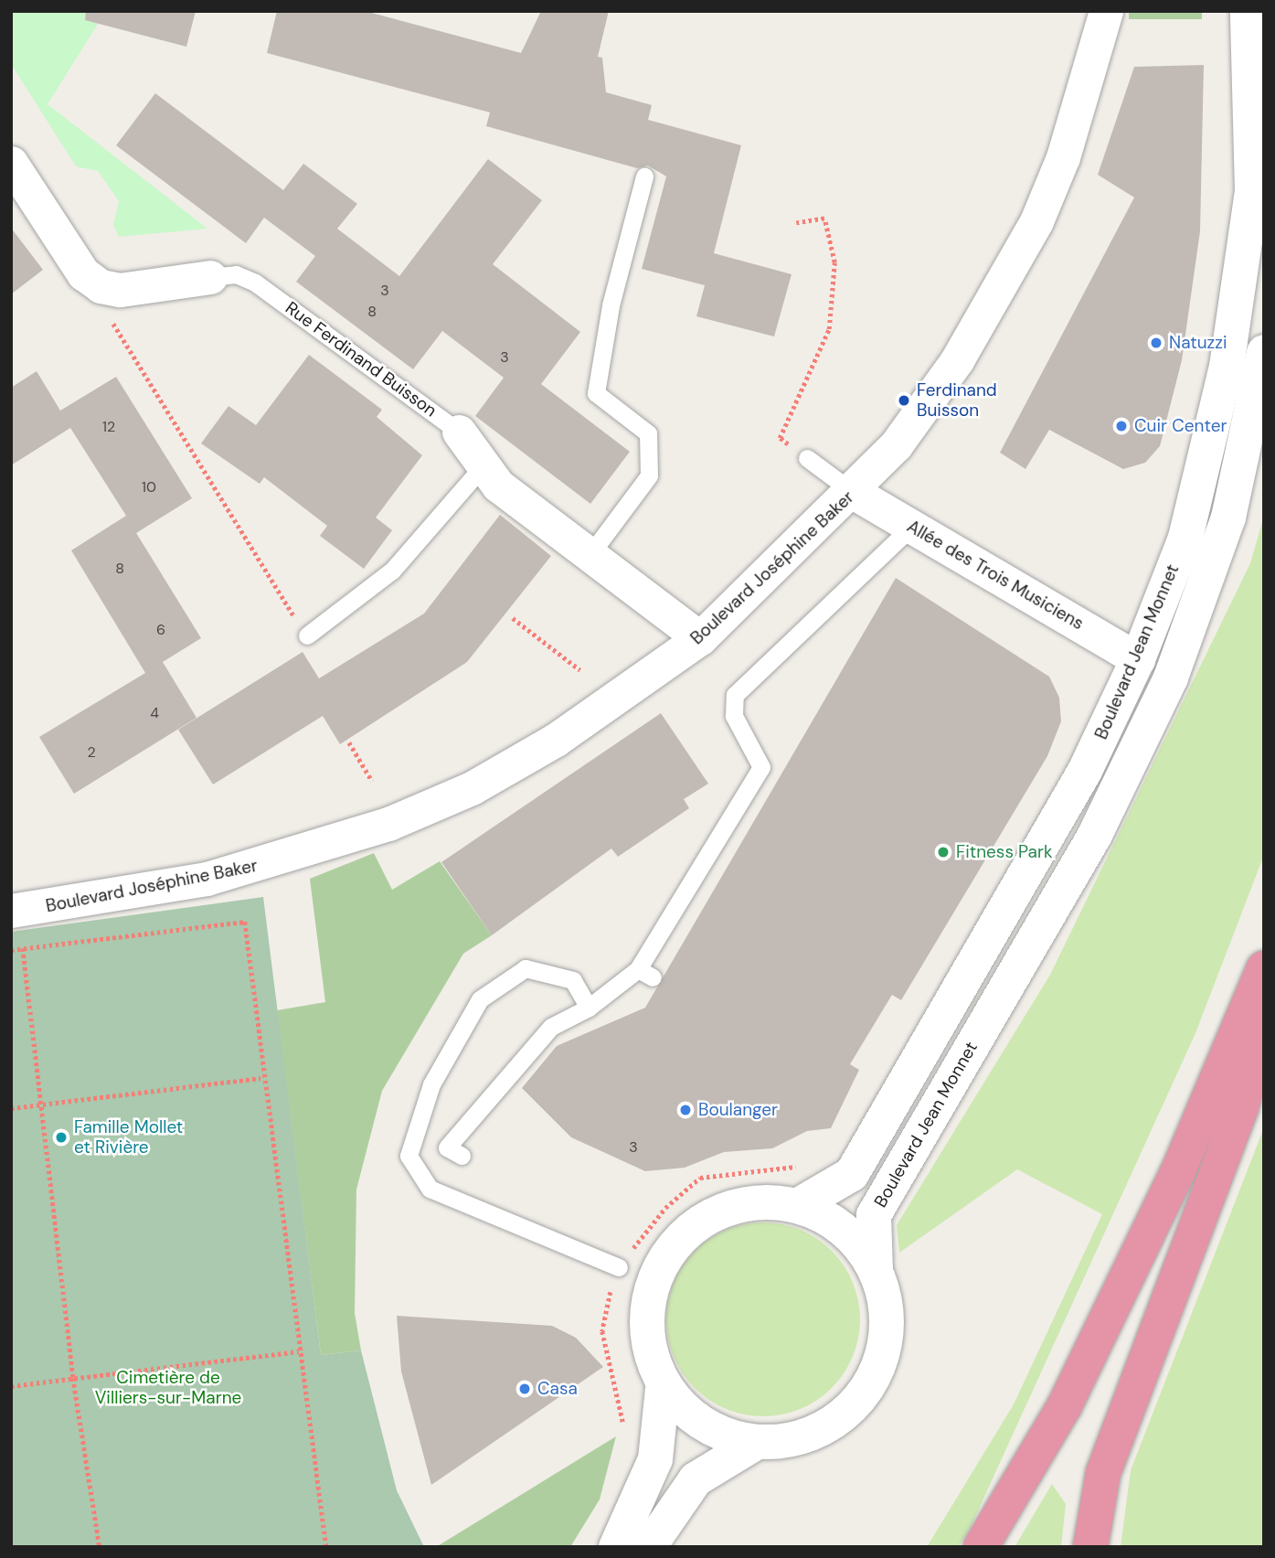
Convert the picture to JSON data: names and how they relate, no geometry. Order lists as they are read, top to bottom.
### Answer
{
  "streets": {
    "street": [
      "Rue Ferdinand Buisson",
      "Boulevard Joséphine Baker",
      "Allée des Trois Musiciens",
      "Boulevard Jean Monnet"
    ]
  },
  "crossings": [
    ["Rue Ferdinand Buisson", "Boulevard Joséphine Baker"],
    ["Boulevard Joséphine Baker", "Allée des Trois Musiciens"],
    ["Allée des Trois Musiciens", "Boulevard Jean Monnet"]
  ],
  "parks": ["Cimetière de Villiers-sur-Marne"],
  "places": [
    "Natuzzi",
    "Ferdinand Buisson",
    "Cuir Center",
    "Fitness Park",
    "Boulanger",
    "Famille Mollet et Rivière",
    "Casa"
  ],
  "house_numbers": [
    "3",
    "8",
    "3",
    "12",
    "10",
    "8",
    "6",
    "4",
    "2",
    "3"
  ]
}
